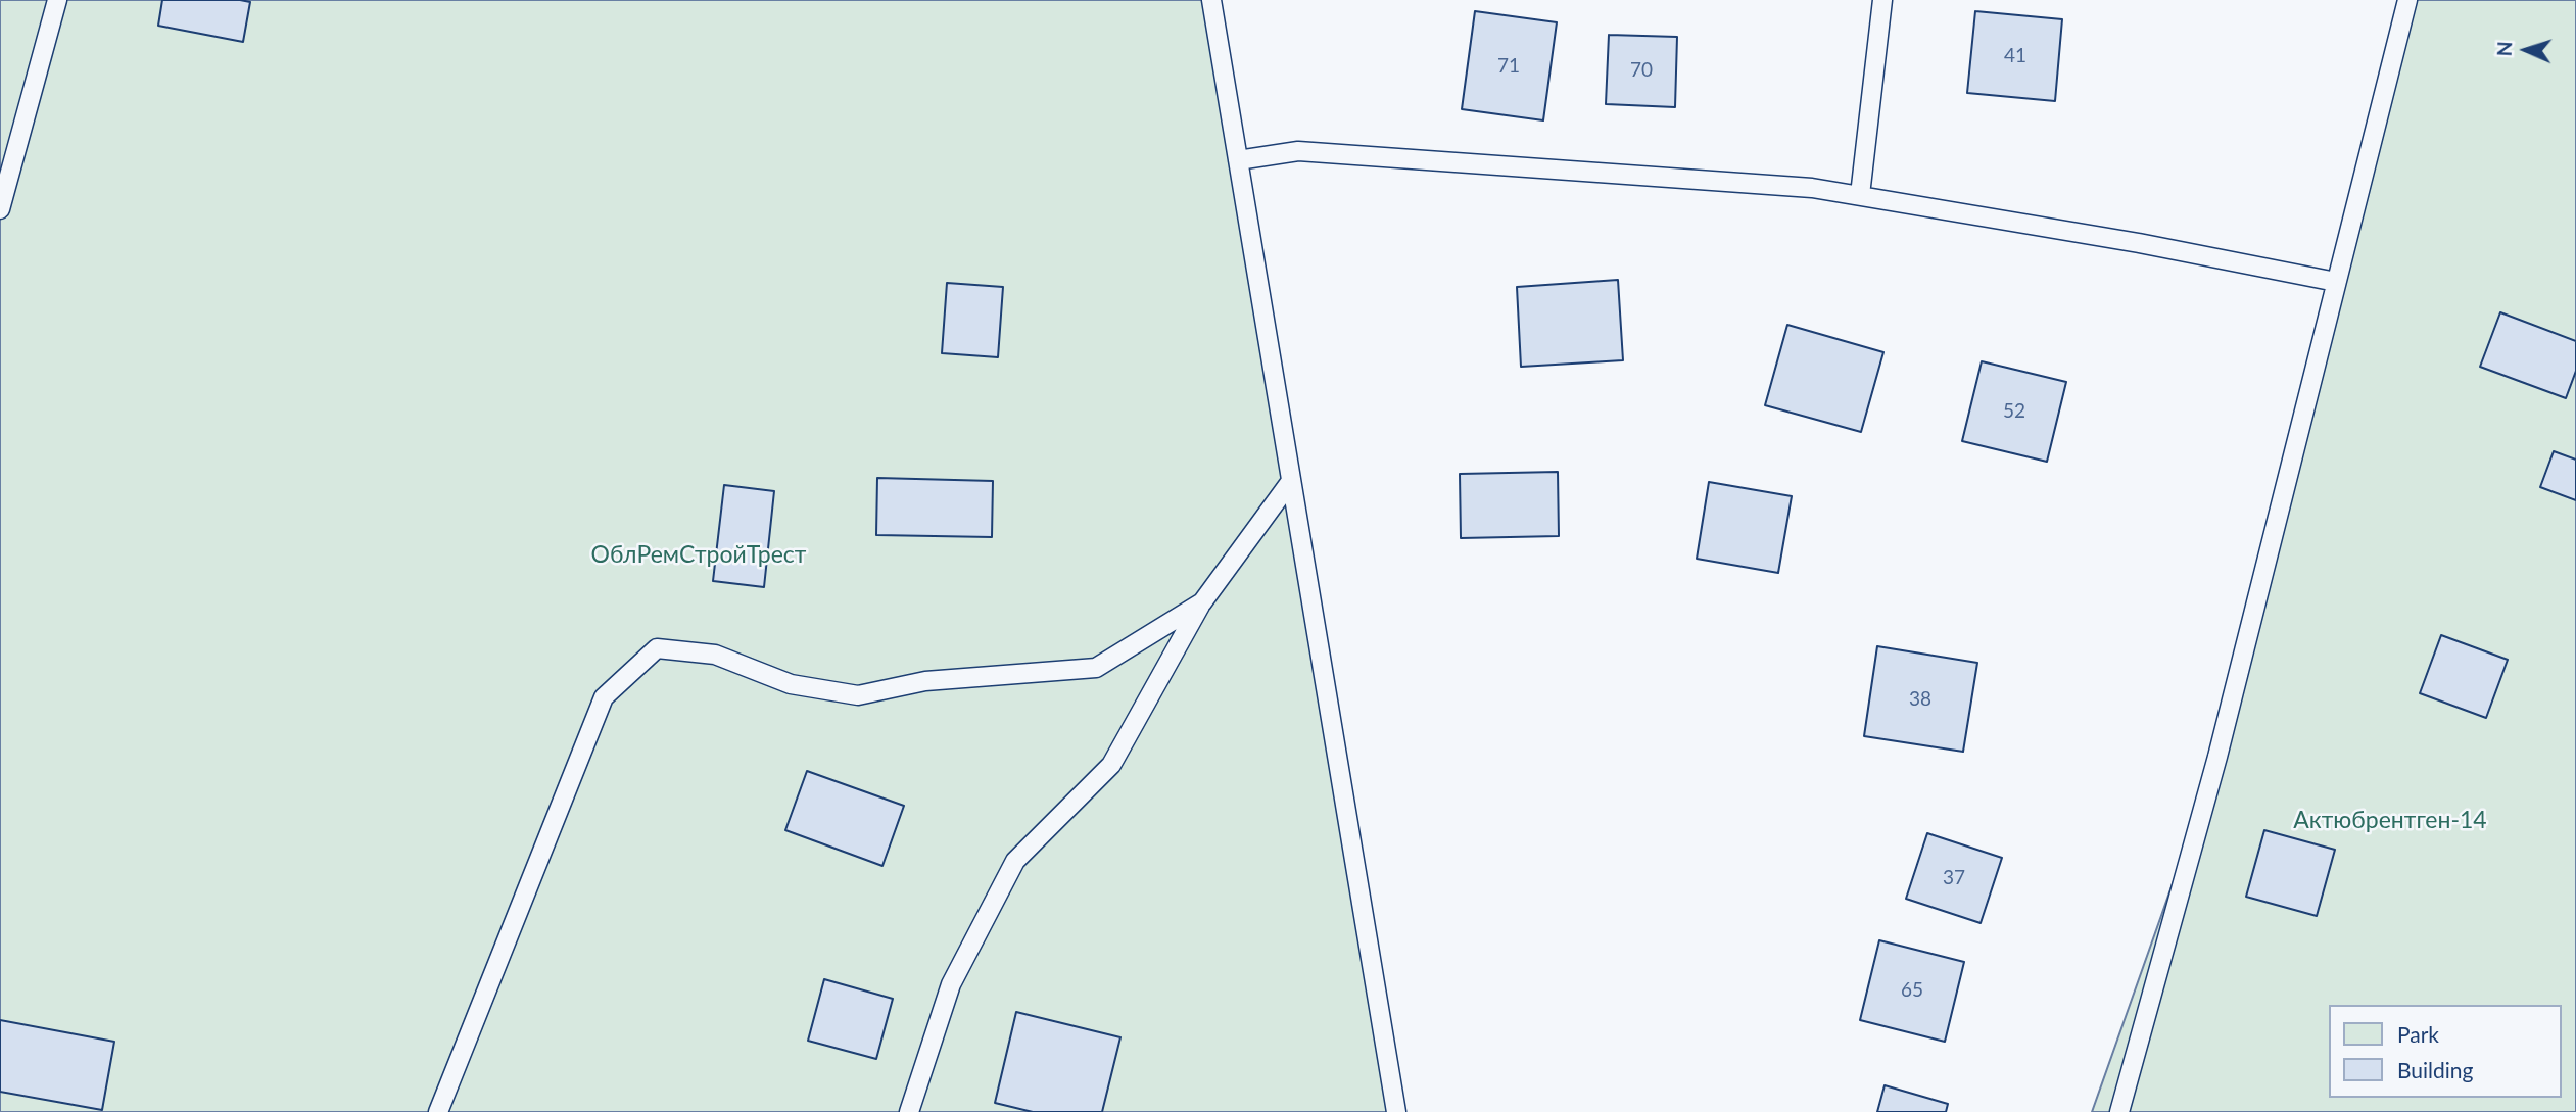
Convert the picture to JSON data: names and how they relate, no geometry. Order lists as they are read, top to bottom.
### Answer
{
  "parks": ["ОблРемСтройТрест", "Актюбрентген-14"],
  "house_numbers": [
    "41",
    "71",
    "70",
    "52",
    "38",
    "37",
    "65"
  ],
  "legend": ["Park", "Building"],
  "north": "left"
}
